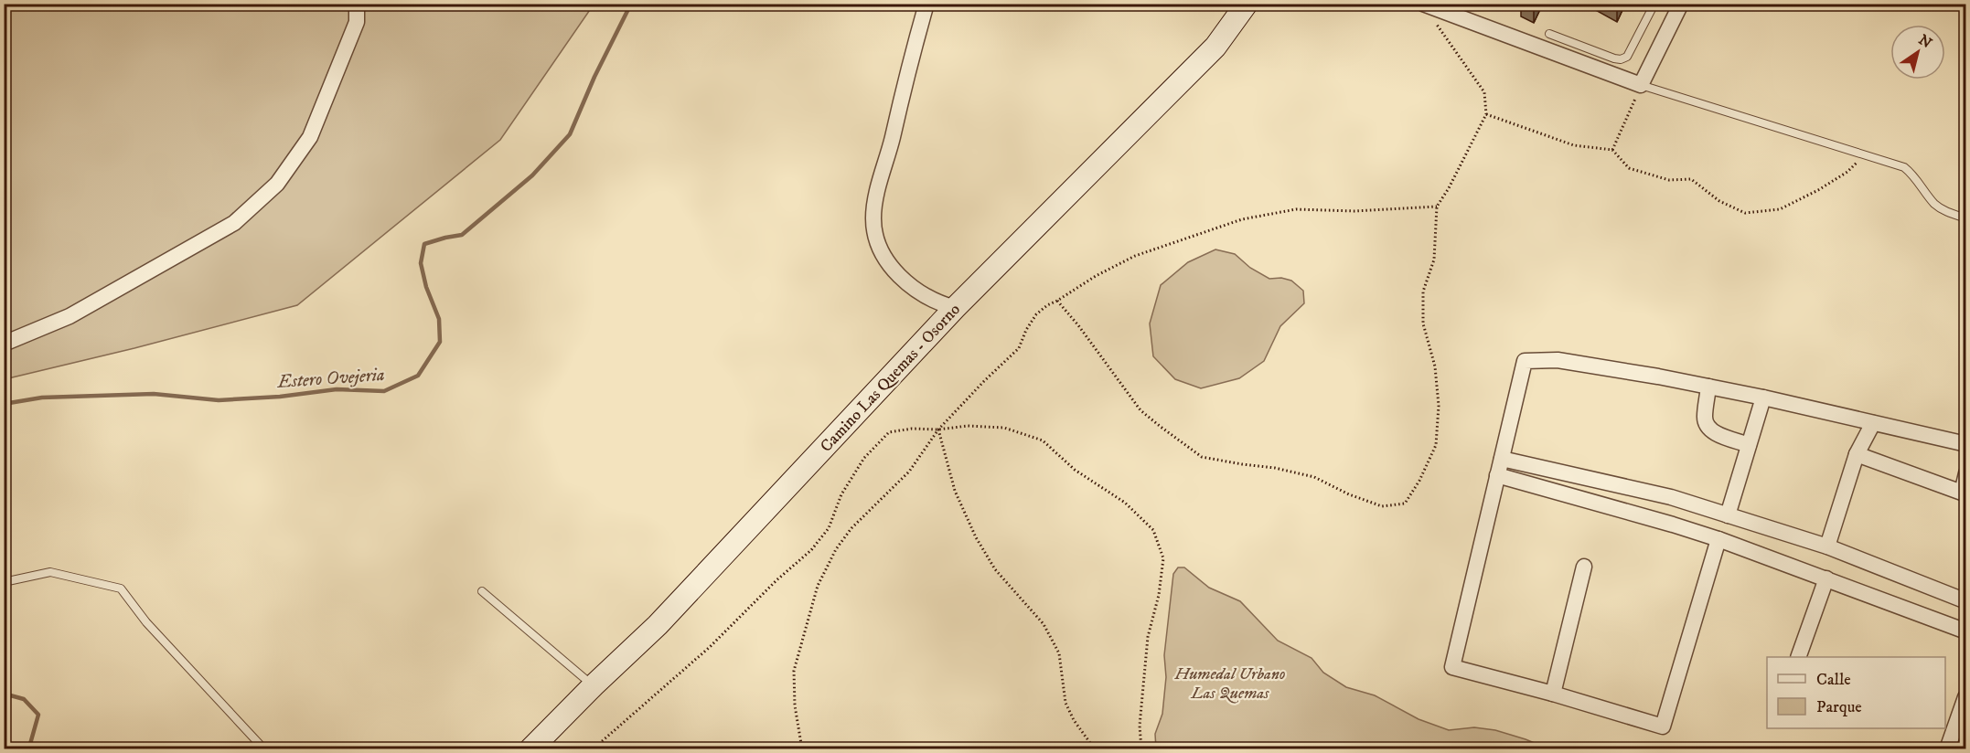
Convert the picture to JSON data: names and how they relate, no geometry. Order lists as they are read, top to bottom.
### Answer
{
  "streets": {
    "main road": ["Camino Las Quemas - Osorno"]
  },
  "water": ["Estero Ovejeria"],
  "parks": ["Humedal Urbano Las Quemas"],
  "legend": ["Calle", "Parque"],
  "north": "top right"
}
